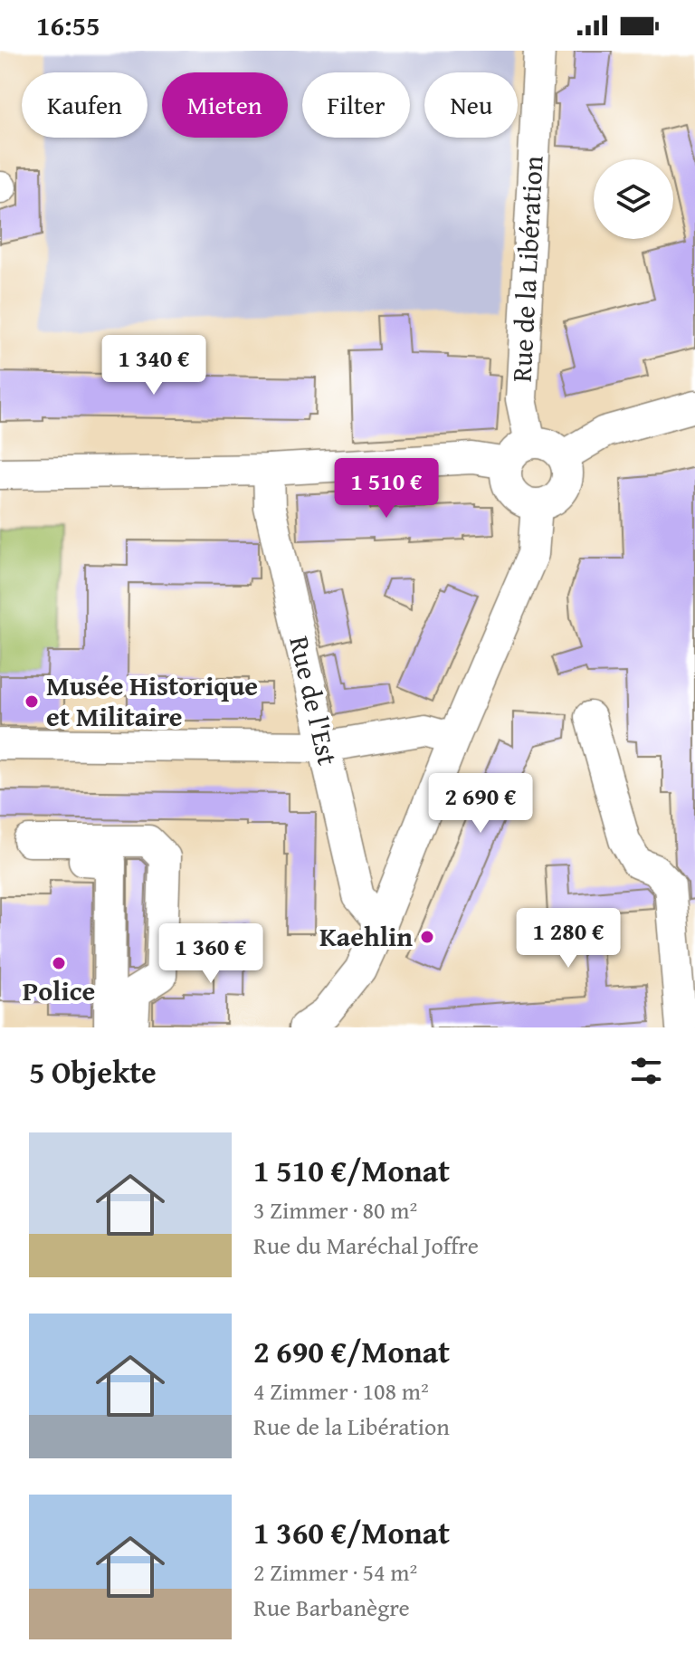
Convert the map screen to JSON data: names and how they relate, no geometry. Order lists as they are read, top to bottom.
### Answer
{
  "streets": {
    "street": ["Rue de la Libération", "Rue de l'Est"]
  },
  "places": ["Musée Historique et Militaire", "Kaehlin", "Police"],
  "page": {
    "status": "16:55",
    "chip": [
      "Kaufen",
      "Mieten",
      "Filter",
      "Neu"
    ],
    "price": [
      "1 340 €",
      "1 510 €",
      "2 690 €",
      "1 280 €",
      "1 360 €"
    ],
    "heading": "5 Objekte",
    "list": [
      {
        "name": "1 510 €/Monat",
        "note": "3 Zimmer · 80 m² · Rue du Maréchal Joffre"
      },
      {
        "name": "2 690 €/Monat",
        "note": "4 Zimmer · 108 m² · Rue de la Libération"
      },
      {
        "name": "1 360 €/Monat",
        "note": "2 Zimmer · 54 m² · Rue Barbanègre"
      }
    ]
  }
}
